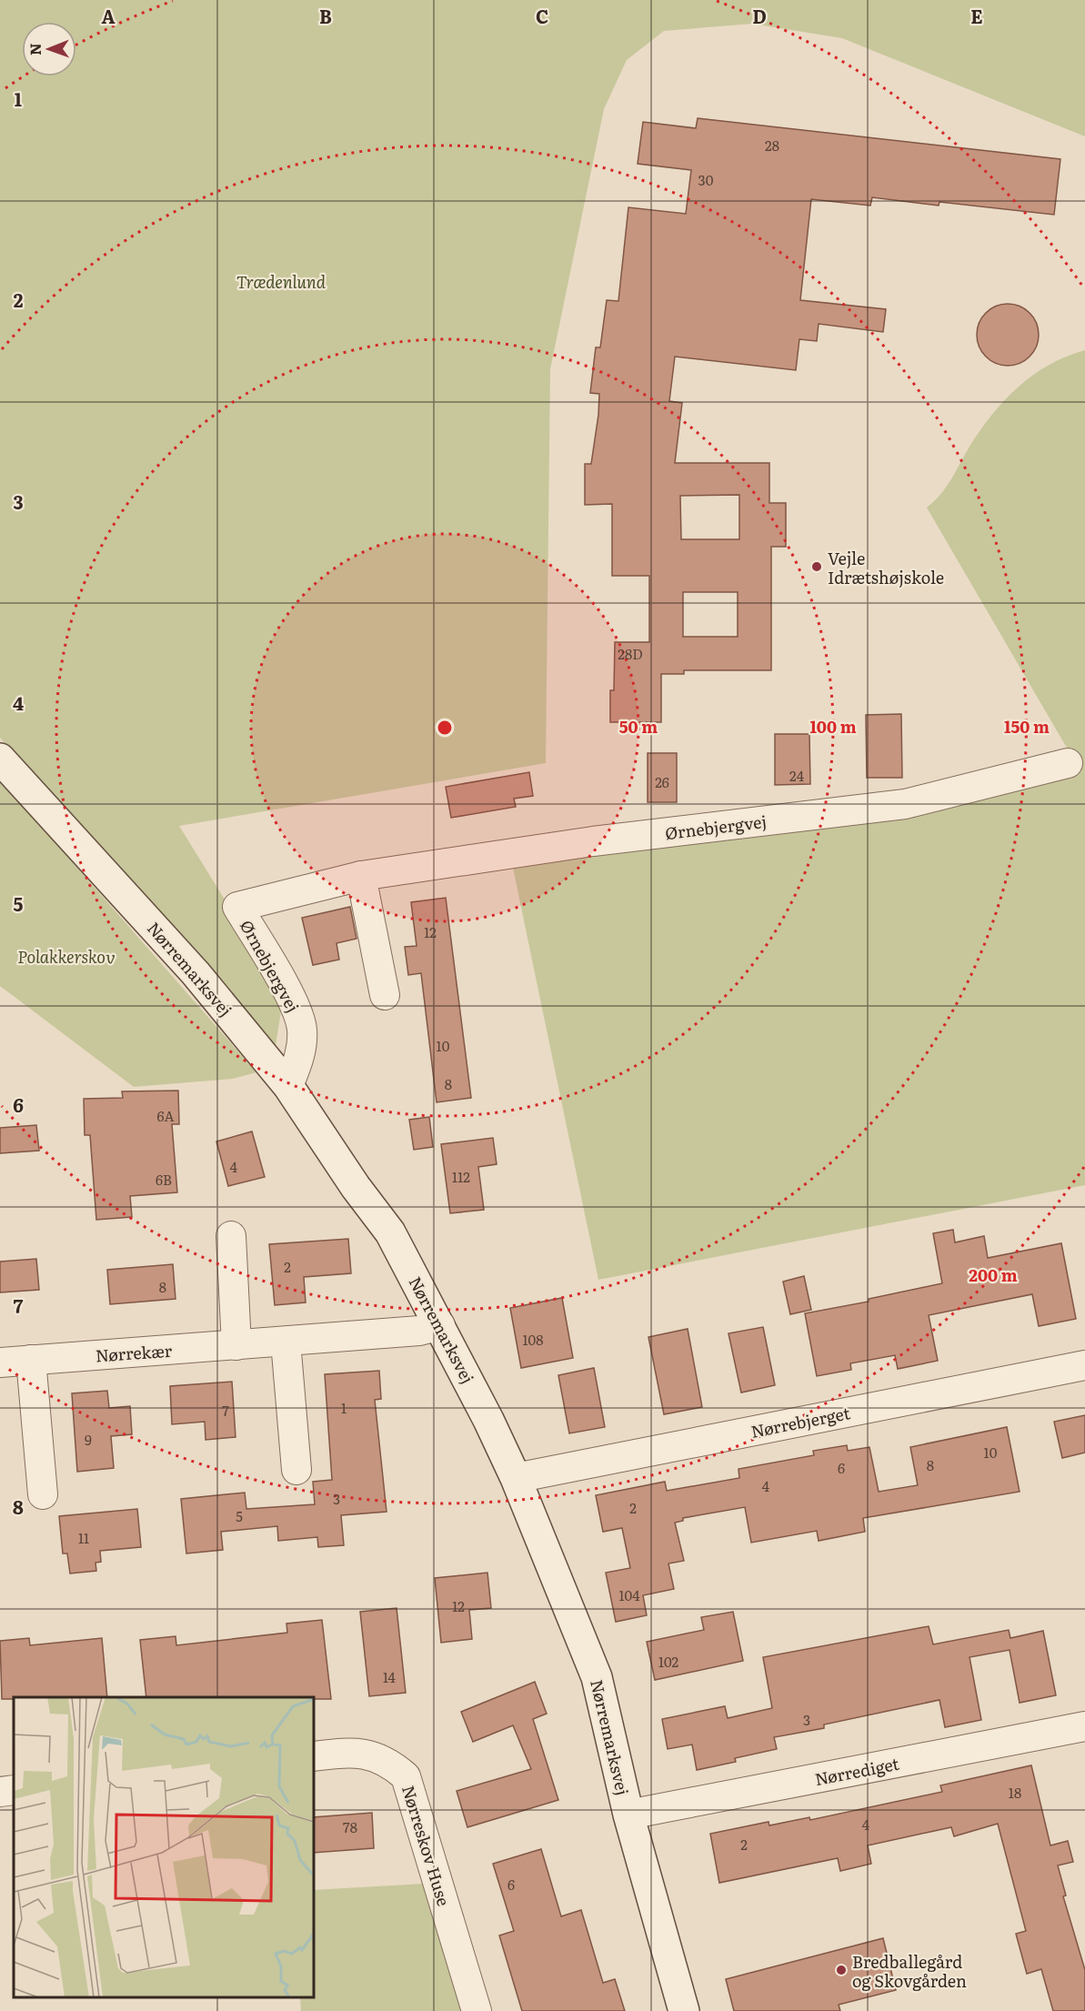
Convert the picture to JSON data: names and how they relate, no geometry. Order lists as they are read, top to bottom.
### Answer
{
  "streets": {
    "street": [
      "Ørnebjergvej",
      "Nørremarksvej",
      "Nørrekær",
      "Nørrebjerget",
      "Nørrediget",
      "Nørreskov Huse"
    ]
  },
  "crossings": [
    ["Ørnebjergvej", "Nørremarksvej"],
    ["Nørremarksvej", "Nørrekær"],
    ["Nørremarksvej", "Nørrebjerget"],
    ["Nørremarksvej", "Nørrediget"]
  ],
  "parks": ["Trædenlund", "Polakkerskov"],
  "places": ["Vejle Idrætshøjskole", "Bredballegård og Skovgården"],
  "house_numbers": [
    "28",
    "30",
    "28D",
    "24",
    "26",
    "12",
    "10",
    "8",
    "6A",
    "4",
    "112",
    "6B",
    "2",
    "8",
    "108",
    "1",
    "7",
    "9",
    "10",
    "8",
    "6",
    "4",
    "3",
    "2",
    "5",
    "11",
    "104",
    "12",
    "102",
    "14",
    "3",
    "18",
    "4",
    "78",
    "2",
    "6"
  ],
  "north": "left",
  "grid": {
    "columns": [
      "A",
      "B",
      "C",
      "D",
      "E"
    ],
    "rows": [
      "1",
      "2",
      "3",
      "4",
      "5",
      "6",
      "7",
      "8"
    ]
  },
  "rings": [
    "50 m",
    "100 m",
    "150 m",
    "200 m"
  ]
}
